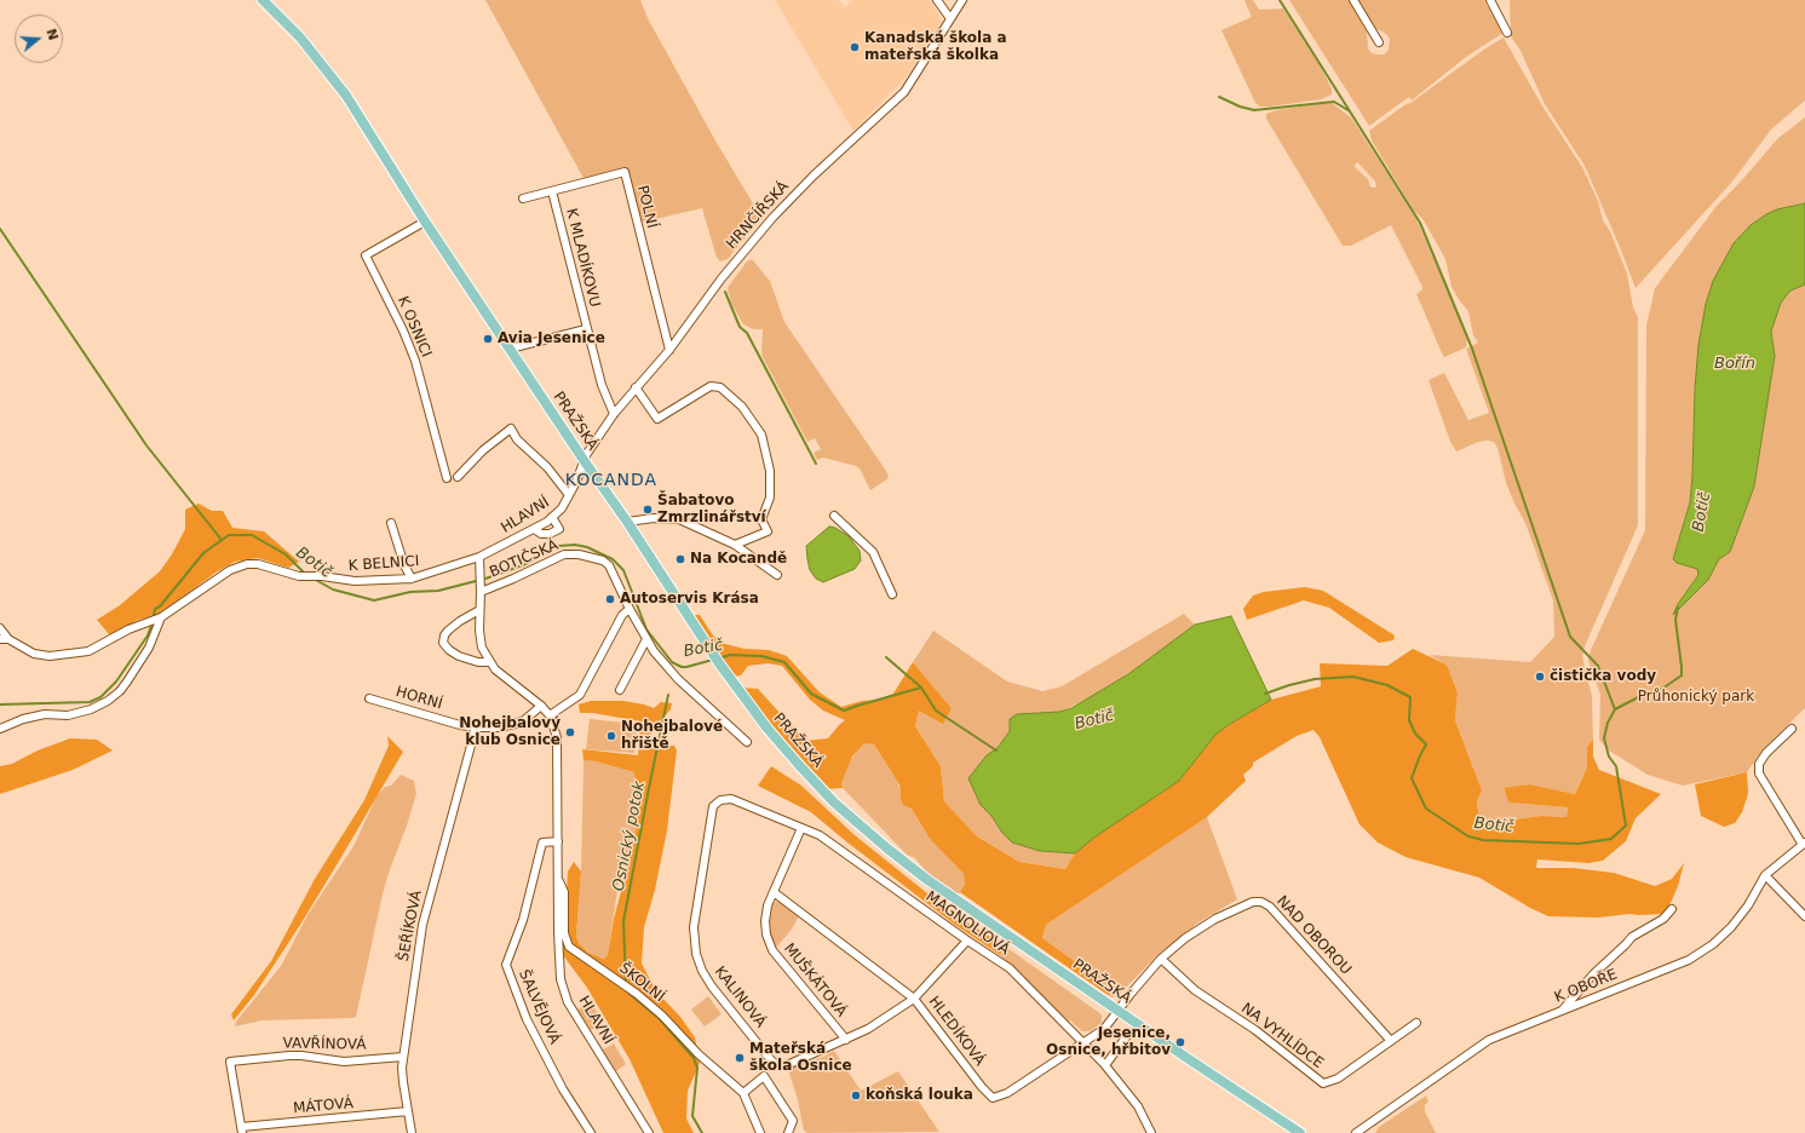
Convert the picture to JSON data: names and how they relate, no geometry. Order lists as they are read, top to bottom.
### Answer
{
  "streets": {
    "main road": ["PRAŽSKÁ"],
    "street": [
      "POLNÍ",
      "HRNČÍŘSKÁ",
      "K MLADÍKOVU",
      "K OSNICI",
      "HLAVNÍ",
      "BOTIČSKÁ",
      "K BELNICI",
      "HORNÍ",
      "MAGNOLIOVÁ",
      "ŠEŘÍKOVÁ",
      "NAD OBOROU",
      "MUŠKÁTOVÁ",
      "ŠKOLNÍ",
      "K OBOŘE",
      "KALINOVÁ",
      "ŠALVĚJOVÁ",
      "HLEDÍKOVÁ",
      "NA VYHLÍDCE",
      "VAVŘÍNOVÁ",
      "MÁTOVÁ"
    ]
  },
  "crossings": [
    ["POLNÍ", "HRNČÍŘSKÁ"],
    ["POLNÍ", "K MLADÍKOVU"],
    ["HRNČÍŘSKÁ", "K MLADÍKOVU"],
    ["HRNČÍŘSKÁ", "PRAŽSKÁ"],
    ["HRNČÍŘSKÁ", "HLAVNÍ"],
    ["K MLADÍKOVU", "PRAŽSKÁ"],
    ["K OSNICI", "PRAŽSKÁ"],
    ["PRAŽSKÁ", "HLAVNÍ"],
    ["PRAŽSKÁ", "NAD OBOROU"],
    ["PRAŽSKÁ", "HLEDÍKOVÁ"],
    ["HLAVNÍ", "K BELNICI"],
    ["HLAVNÍ", "ŠKOLNÍ"],
    ["BOTIČSKÁ", "HORNÍ"],
    ["HORNÍ", "ŠEŘÍKOVÁ"],
    ["MAGNOLIOVÁ", "MUŠKÁTOVÁ"],
    ["MAGNOLIOVÁ", "KALINOVÁ"],
    ["MAGNOLIOVÁ", "HLEDÍKOVÁ"],
    ["ŠEŘÍKOVÁ", "VAVŘÍNOVÁ"],
    ["ŠEŘÍKOVÁ", "MÁTOVÁ"],
    ["NAD OBOROU", "HLEDÍKOVÁ"],
    ["NAD OBOROU", "NA VYHLÍDCE"],
    ["MUŠKÁTOVÁ", "KALINOVÁ"],
    ["MUŠKÁTOVÁ", "HLEDÍKOVÁ"],
    ["KALINOVÁ", "HLEDÍKOVÁ"],
    ["VAVŘÍNOVÁ", "MÁTOVÁ"]
  ],
  "districts": ["KOCANDA"],
  "water": ["Bořín", "Botič", "Osnický potok"],
  "parks": ["Průhonický park"],
  "places": [
    "Kanadská škola a mateřská školka",
    "Avia Jesenice",
    "Šabatovo Zmrzlinářství",
    "Na Kocandě",
    "Autoservis Krása",
    "čistička vody",
    "Nohejbalový klub Osnice",
    "Nohejbalové hřiště",
    "Jesenice, Osnice, hřbitov",
    "Mateřská škola Osnice",
    "koňská louka"
  ],
  "north": "right"
}
